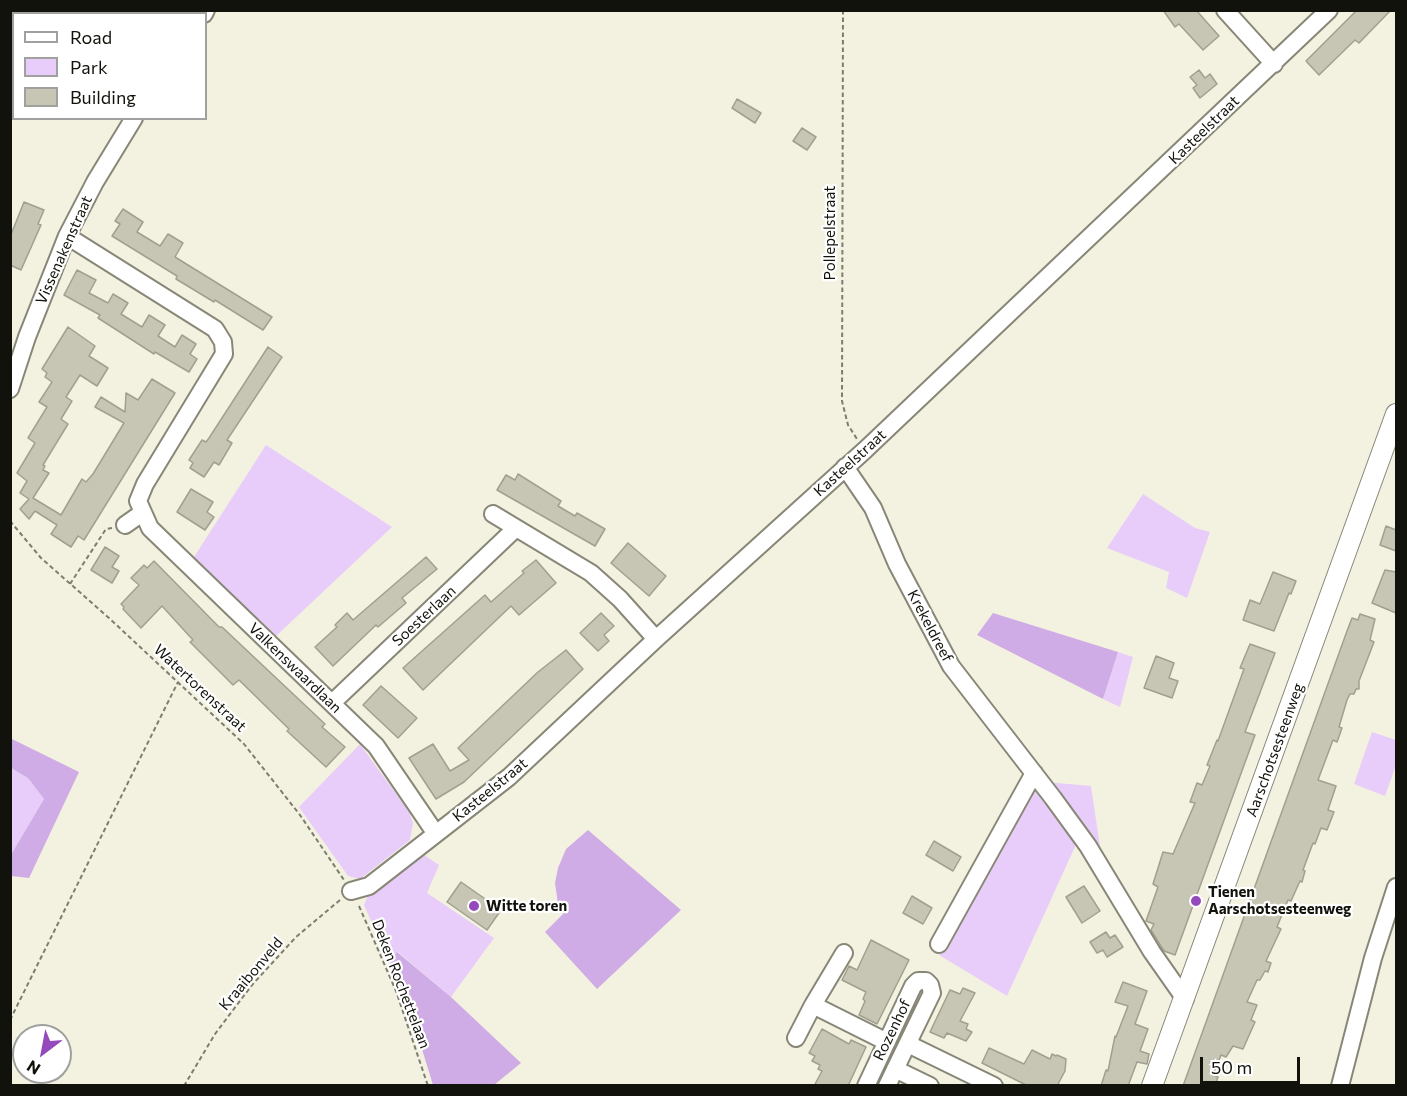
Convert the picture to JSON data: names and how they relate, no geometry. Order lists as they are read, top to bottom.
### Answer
{
  "streets": {
    "main road": ["Aarschotsesteenweg"],
    "street": [
      "Kasteelstraat",
      "Vissenakenstraat",
      "Soesterlaan",
      "Krekeldreef",
      "Valkenswaardlaan",
      "Rozenhof"
    ],
    "path": [
      "Pollepelstraat",
      "Watertorenstraat",
      "Kraaibonveld",
      "Deken Rochettelaan"
    ]
  },
  "crossings": [
    ["Kasteelstraat", "Pollepelstraat"],
    ["Kasteelstraat", "Krekeldreef"],
    ["Kasteelstraat", "Valkenswaardlaan"],
    ["Kasteelstraat", "Watertorenstraat"],
    ["Kasteelstraat", "Kraaibonveld"],
    ["Kasteelstraat", "Deken Rochettelaan"],
    ["Soesterlaan", "Valkenswaardlaan"],
    ["Krekeldreef", "Aarschotsesteenweg"],
    ["Watertorenstraat", "Kraaibonveld"],
    ["Watertorenstraat", "Deken Rochettelaan"],
    ["Kraaibonveld", "Deken Rochettelaan"]
  ],
  "places": ["Tienen Aarschotsesteenweg", "Witte toren"],
  "legend": ["Road", "Park", "Building"],
  "scale_bar": "50 m",
  "north": "bottom left"
}
